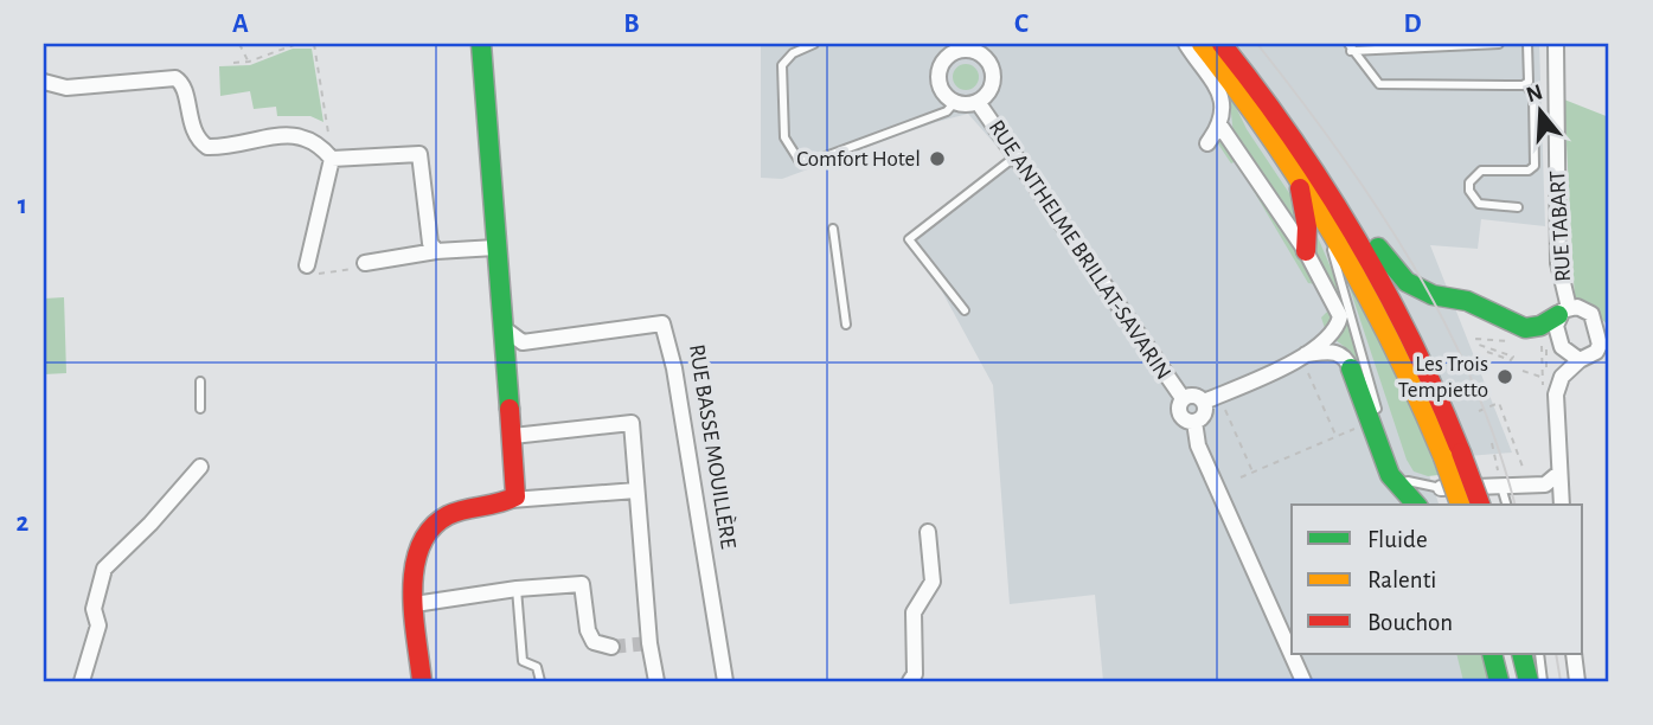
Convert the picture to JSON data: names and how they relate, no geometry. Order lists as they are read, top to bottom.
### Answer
{
  "streets": {
    "street": ["RUE TABART", "RUE ANTHELME BRILLAT-SAVARIN", "RUE BASSE MOUILLÈRE"]
  },
  "places": ["Comfort Hotel", "Les Trois Tempietto"],
  "legend": ["Fluide", "Ralenti", "Bouchon"],
  "north": "top",
  "grid": {
    "columns": [
      "A",
      "B",
      "C",
      "D"
    ],
    "rows": ["1", "2"]
  }
}
